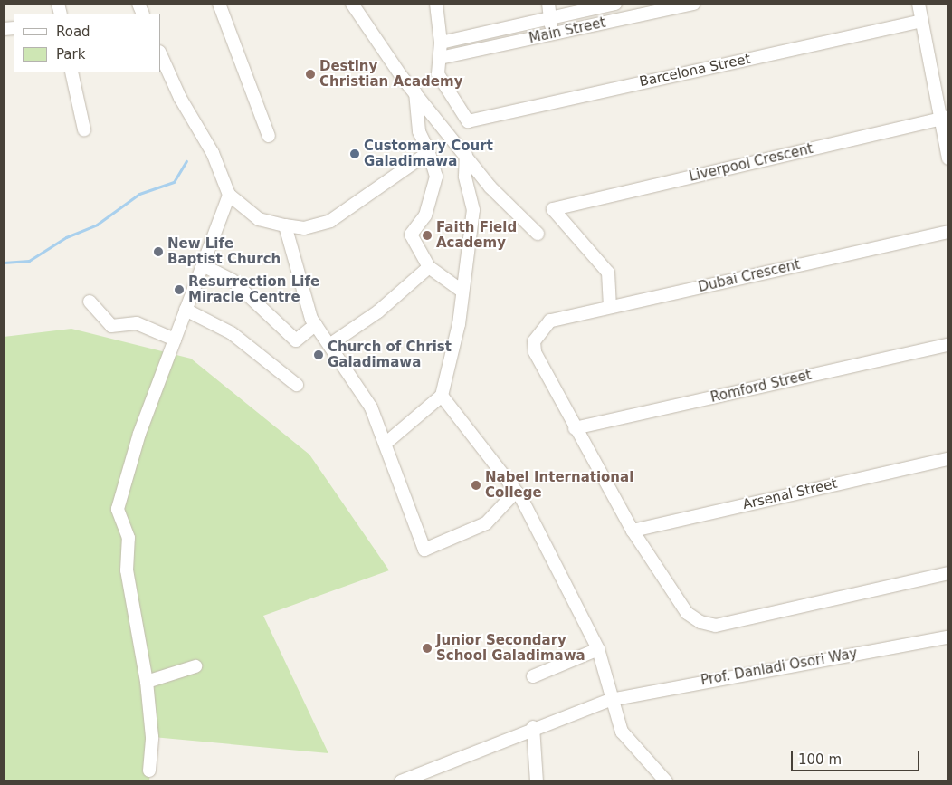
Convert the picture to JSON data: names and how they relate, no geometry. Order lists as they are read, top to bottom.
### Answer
{
  "streets": {
    "street": [
      "Main Street",
      "Barcelona Street",
      "Liverpool Crescent",
      "Dubai Crescent",
      "Romford Street",
      "Arsenal Street",
      "Prof. Danladi Osori Way"
    ]
  },
  "crossings": [
    ["Main Street", "Barcelona Street"],
    ["Liverpool Crescent", "Dubai Crescent"],
    ["Dubai Crescent", "Romford Street"]
  ],
  "places": [
    "Destiny Christian Academy",
    "Customary Court Galadimawa",
    "Faith Field Academy",
    "New Life Baptist Church",
    "Resurrection Life Miracle Centre",
    "Church of Christ Galadimawa",
    "Nabel International College",
    "Junior Secondary School Galadimawa"
  ],
  "legend": ["Road", "Park"],
  "scale_bar": "100 m"
}
